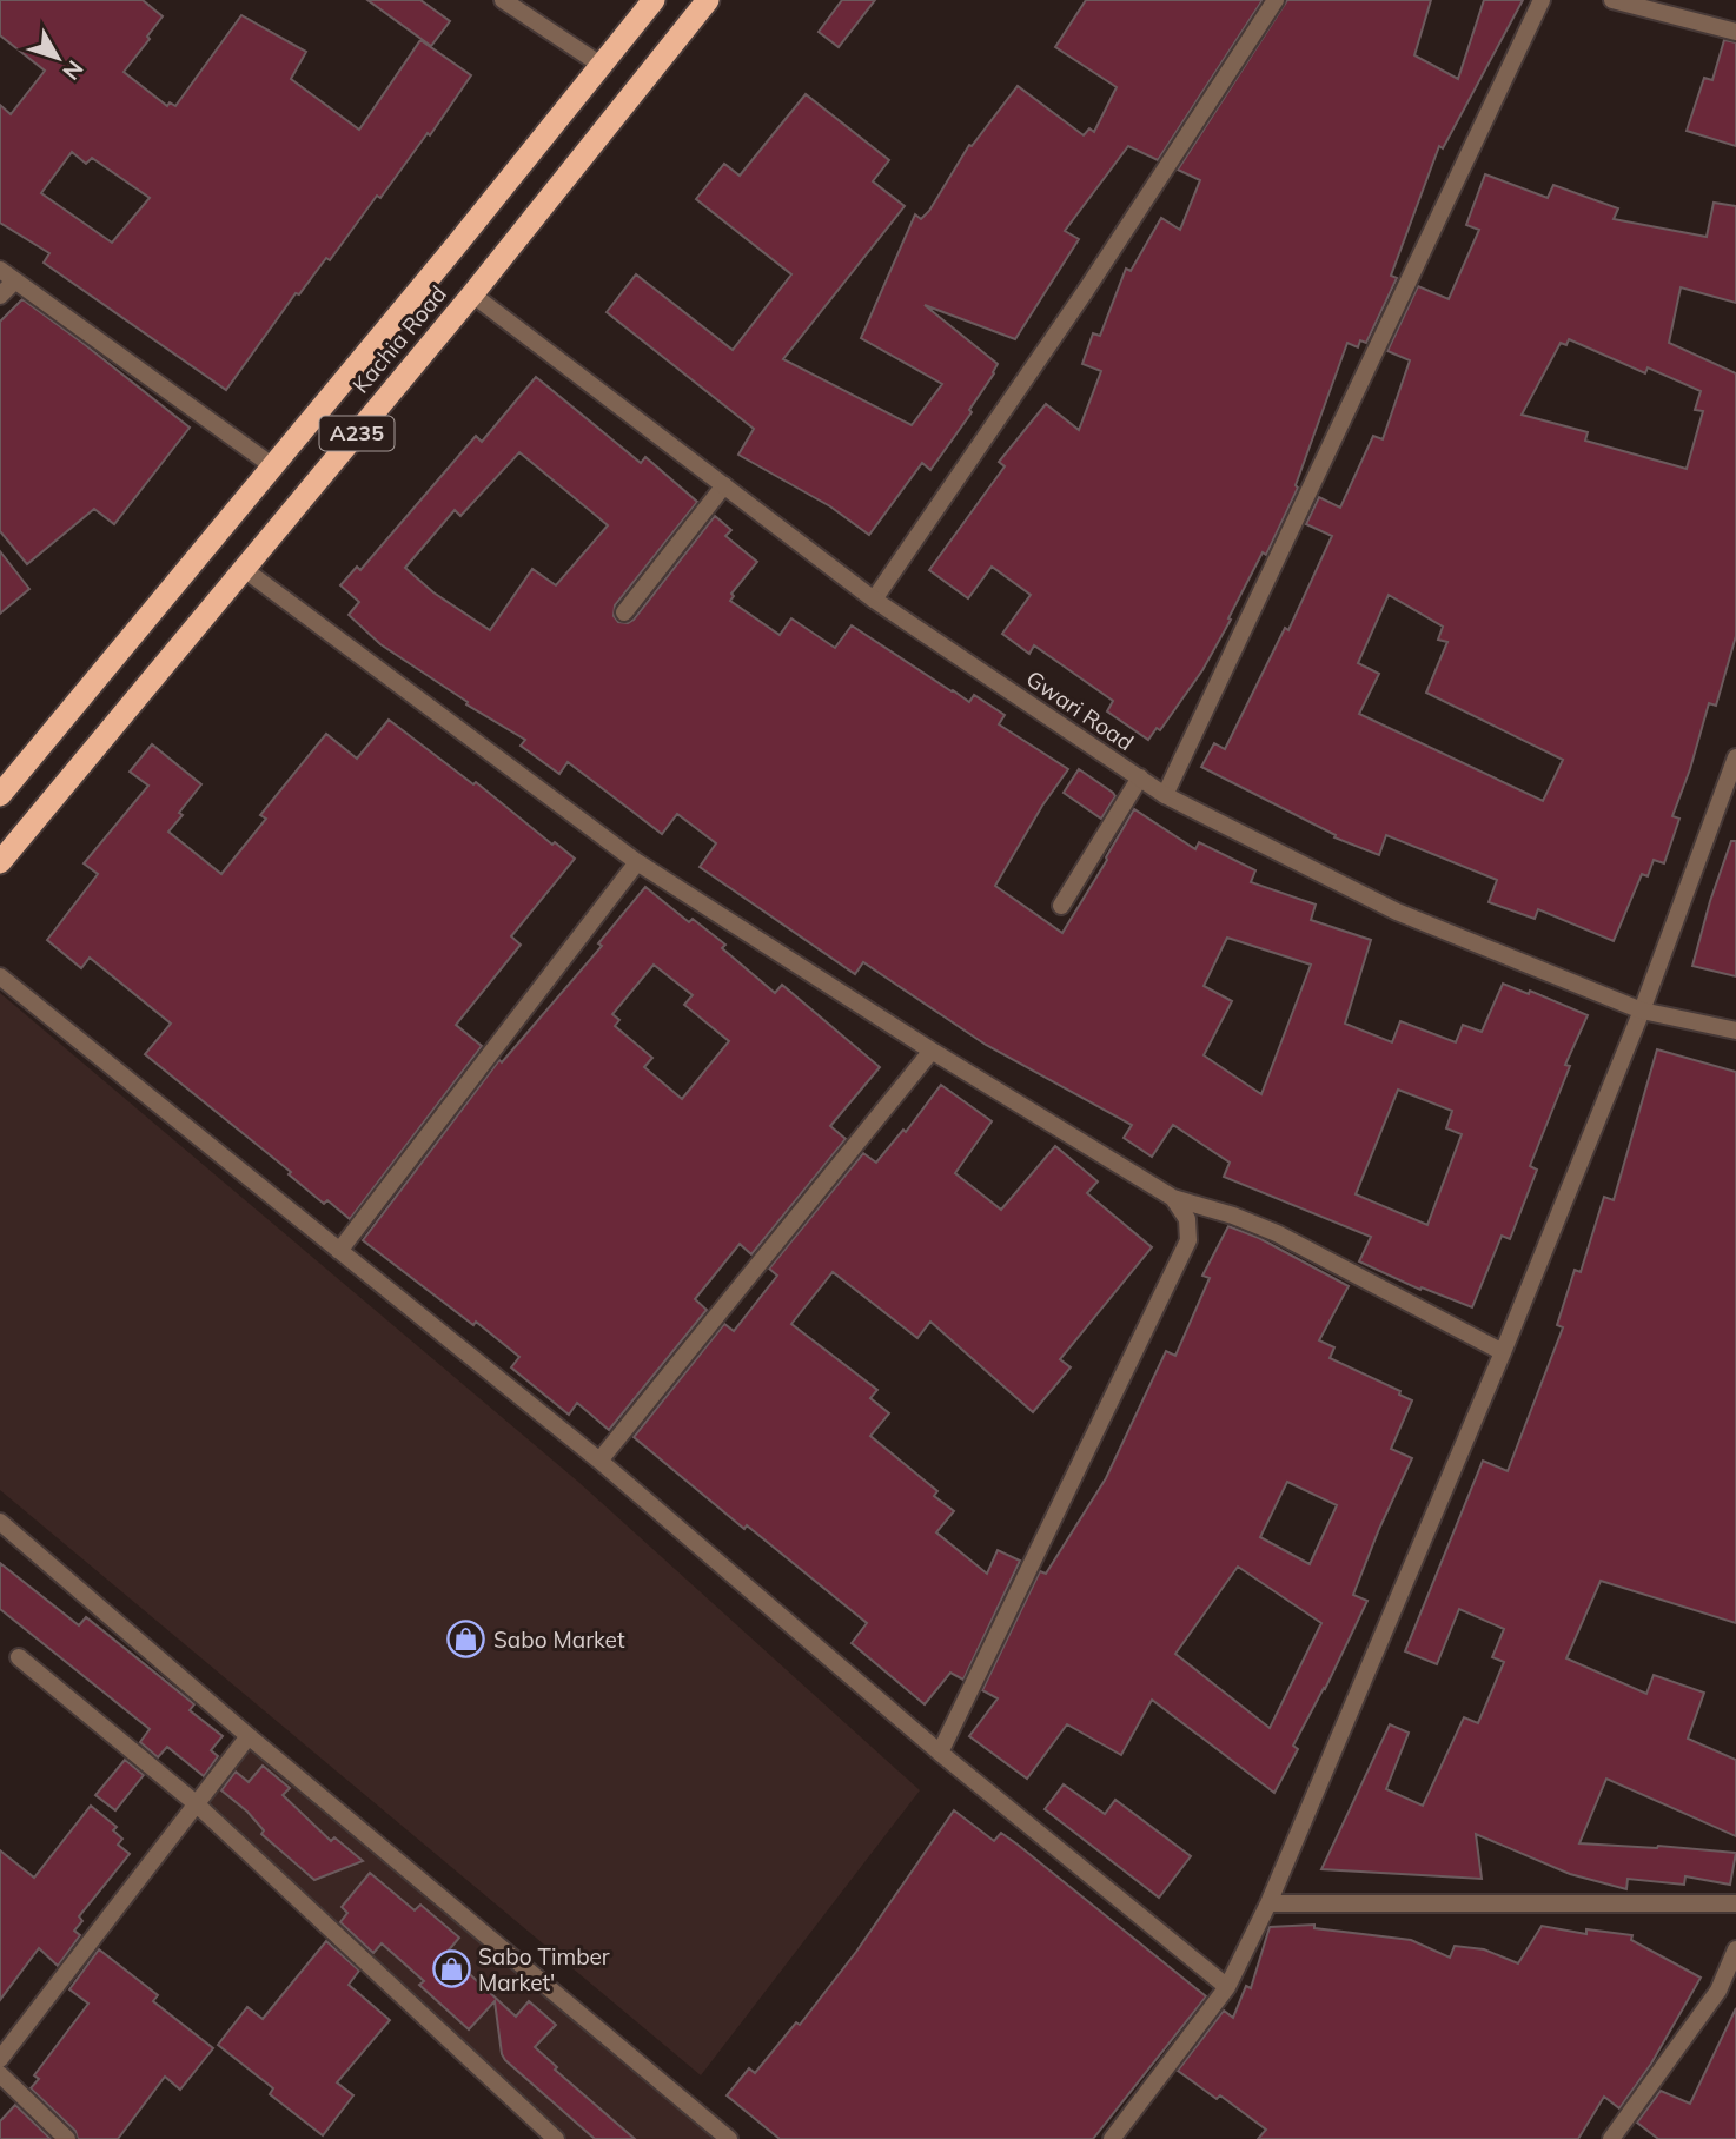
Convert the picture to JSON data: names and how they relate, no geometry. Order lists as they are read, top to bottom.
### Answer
{
  "streets": {
    "highway": ["Kachia Road", "A235"],
    "street": ["Gwari Road"]
  },
  "crossings": [
    ["Kachia Road", "Gwari Road"]
  ],
  "places": {
    "shop": ["Sabo Market", "Sabo Timber Market'"]
  },
  "north": "bottom right"
}
